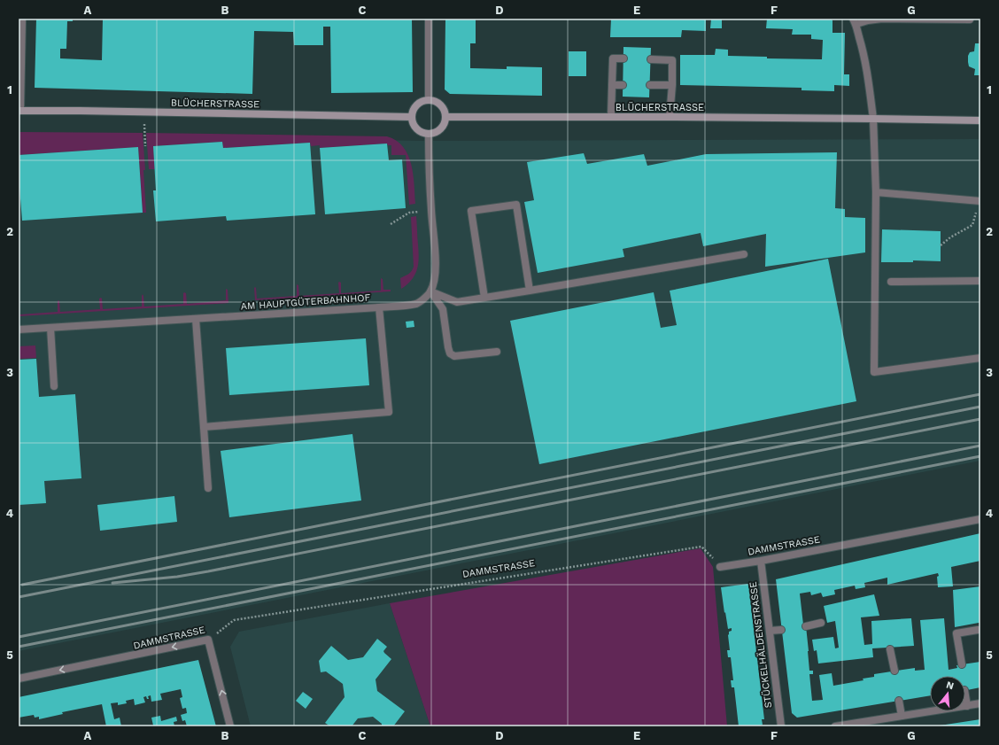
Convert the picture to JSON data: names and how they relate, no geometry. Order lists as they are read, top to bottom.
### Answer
{
  "streets": {
    "main road": ["BLÜCHERSTRASSE"],
    "street": ["AM HAUPTGÜTERBAHNHOF", "DAMMSTRASSE", "STÜCKELHÄLDENSTRASSE"]
  },
  "crossings": [
    ["DAMMSTRASSE", "STÜCKELHÄLDENSTRASSE"]
  ],
  "north": "top",
  "grid": {
    "columns": [
      "A",
      "B",
      "C",
      "D",
      "E",
      "F",
      "G"
    ],
    "rows": [
      "1",
      "2",
      "3",
      "4",
      "5"
    ]
  }
}
